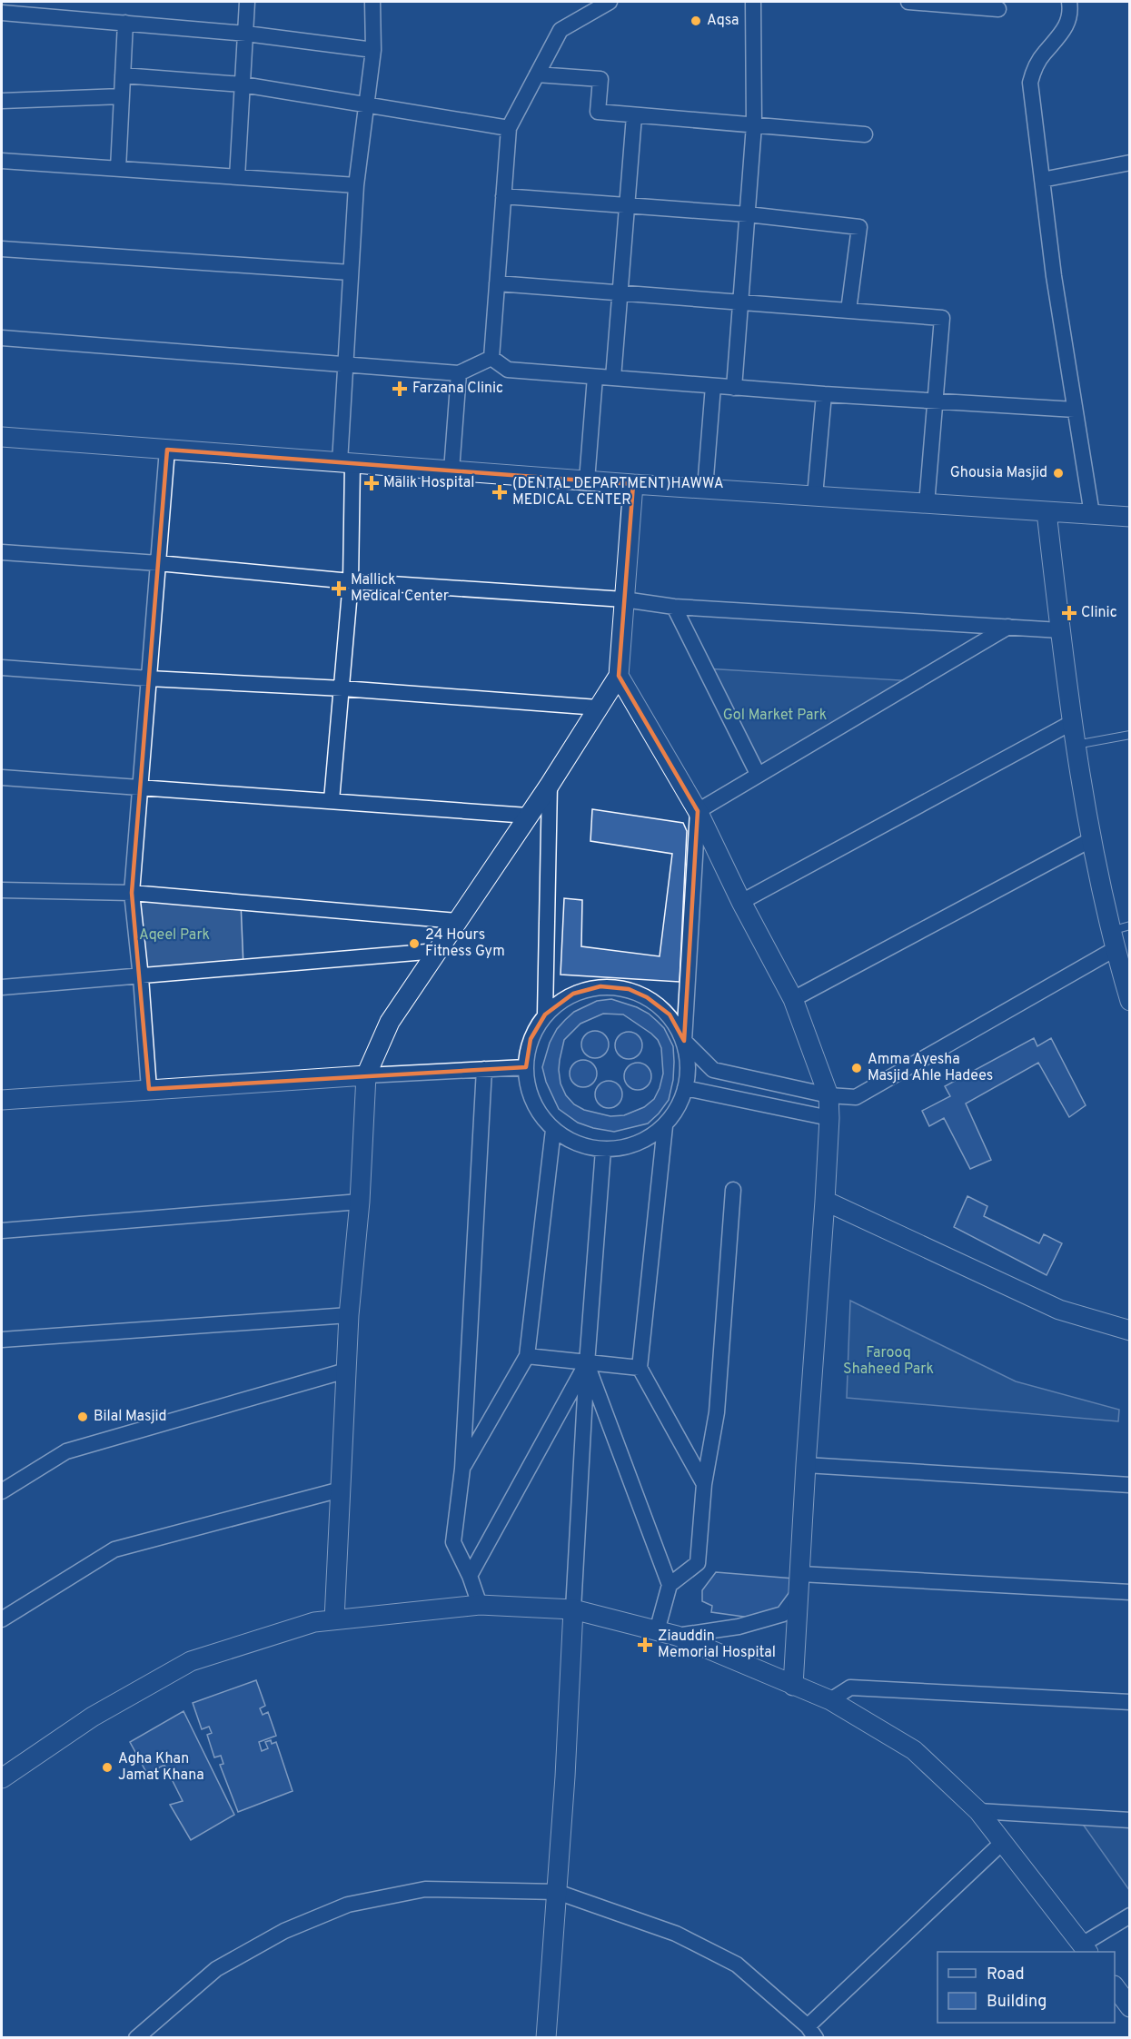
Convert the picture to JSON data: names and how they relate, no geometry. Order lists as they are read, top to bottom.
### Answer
{
  "parks": ["Gol Market Park", "Aqeel Park", "Farooq Shaheed Park"],
  "places": {
    "other": [
      "Aqsa",
      "Ghousia Masjid",
      "24 Hours Fitness Gym",
      "Amma Ayesha Masjid Ahle Hadees",
      "Bilal Masjid",
      "Agha Khan Jamat Khana"
    ],
    "health": [
      "Farzana Clinic",
      "Malik Hospital",
      "(DENTAL DEPARTMENT)HAWWA MEDICAL CENTER",
      "Mallick Medical Center",
      "Clinic",
      "Ziauddin Memorial Hospital"
    ]
  },
  "legend": ["Road", "Building"]
}
